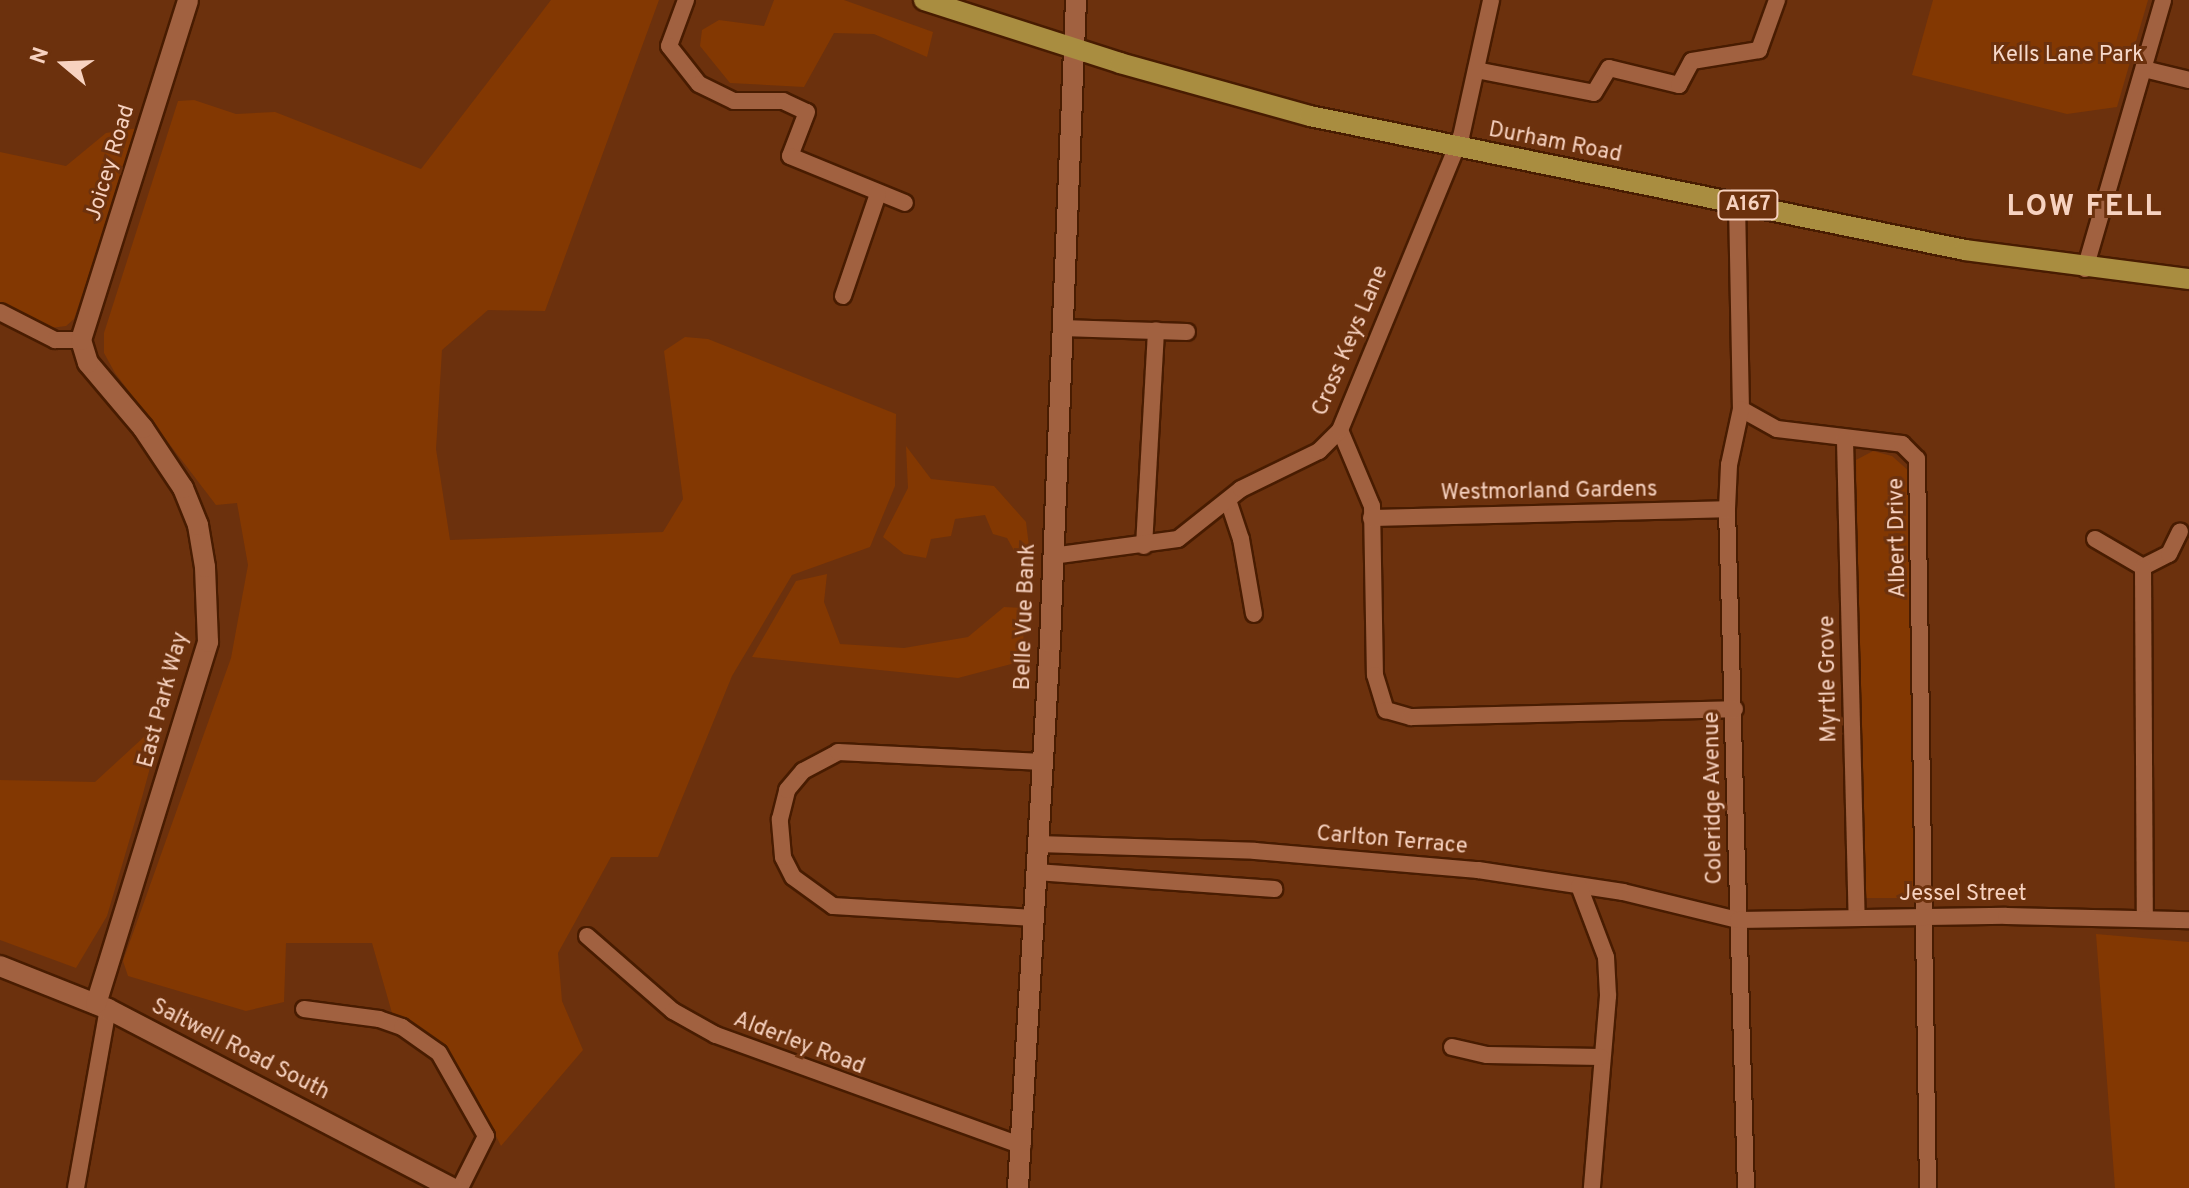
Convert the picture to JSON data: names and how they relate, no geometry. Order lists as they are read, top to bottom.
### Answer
{
  "streets": {
    "main road": ["Durham Road", "A167"],
    "street": [
      "Joicey Road",
      "Cross Keys Lane",
      "Westmorland Gardens",
      "Albert Drive",
      "Belle Vue Bank",
      "Myrtle Grove",
      "East Park Way",
      "Coleridge Avenue",
      "Carlton Terrace",
      "Jessel Street",
      "Alderley Road",
      "Saltwell Road South"
    ]
  },
  "crossings": [
    ["Durham Road", "Cross Keys Lane"],
    ["Durham Road", "Belle Vue Bank"],
    ["Joicey Road", "East Park Way"],
    ["Cross Keys Lane", "Belle Vue Bank"],
    ["Westmorland Gardens", "Coleridge Avenue"],
    ["Albert Drive", "Myrtle Grove"],
    ["Albert Drive", "Coleridge Avenue"],
    ["Albert Drive", "Jessel Street"],
    ["Belle Vue Bank", "Carlton Terrace"],
    ["Belle Vue Bank", "Alderley Road"],
    ["Myrtle Grove", "Jessel Street"],
    ["East Park Way", "Saltwell Road South"],
    ["Coleridge Avenue", "Carlton Terrace"],
    ["Coleridge Avenue", "Jessel Street"],
    ["Carlton Terrace", "Jessel Street"]
  ],
  "districts": ["LOW FELL"],
  "parks": ["Kells Lane Park"],
  "north": "left"
}
